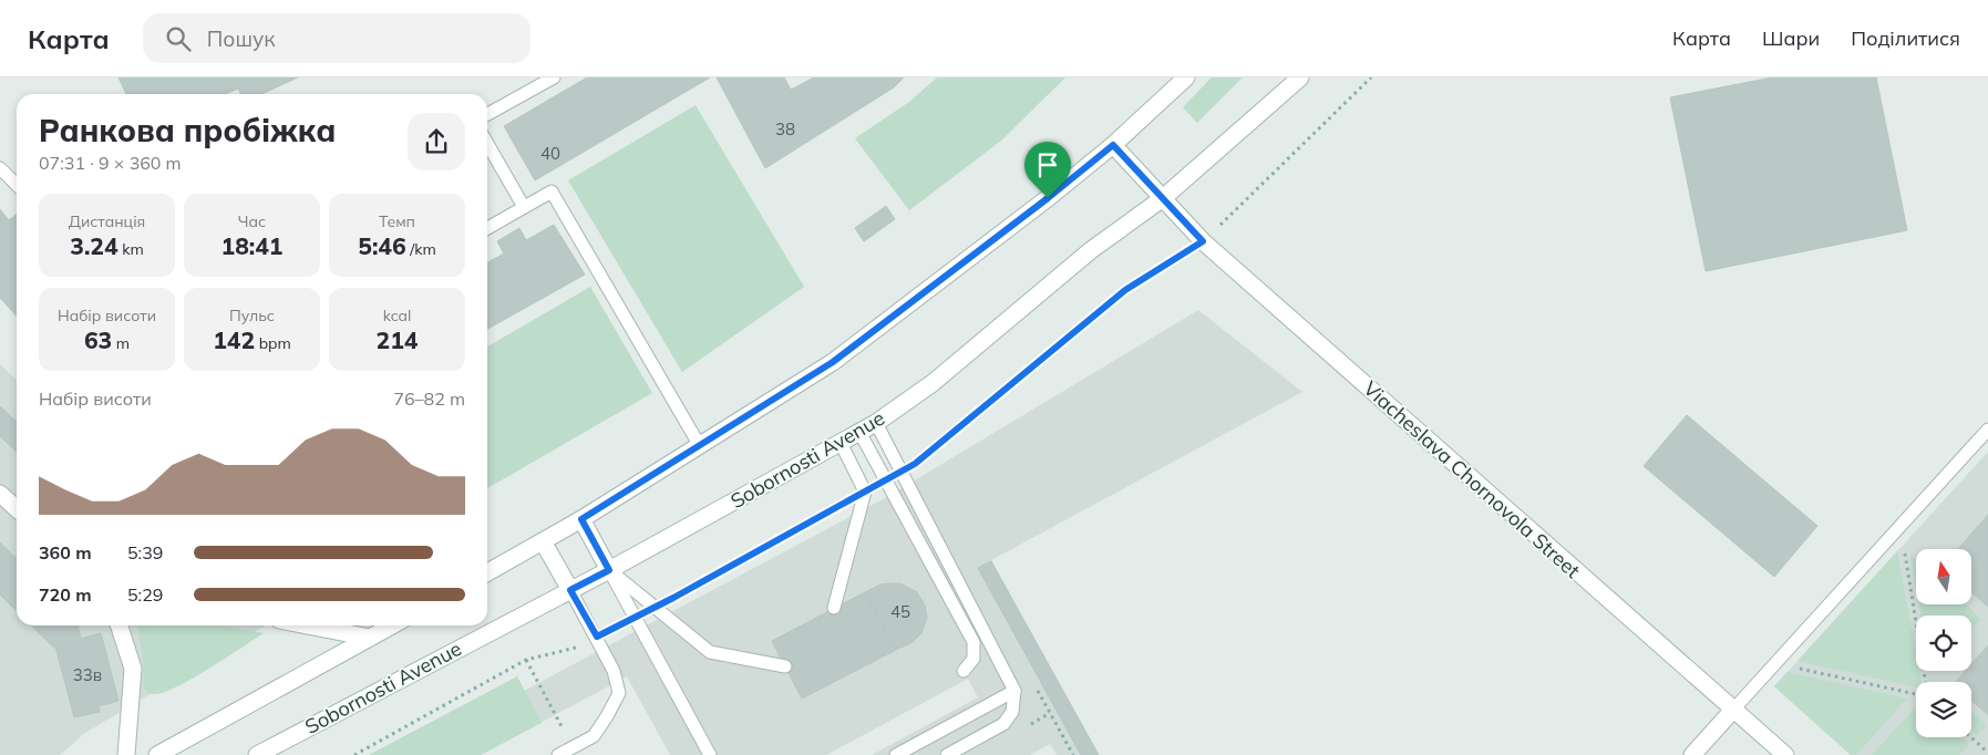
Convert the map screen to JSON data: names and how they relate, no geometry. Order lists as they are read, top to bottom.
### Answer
{
  "streets": {
    "main road": ["Sobornosti Avenue", "Viacheslava Chornovola Street"]
  },
  "crossings": [
    ["Sobornosti Avenue", "Viacheslava Chornovola Street"]
  ],
  "house_numbers": [
    "38",
    "40",
    "45",
    "33в"
  ],
  "north": "top",
  "page": {
    "header": "Карта",
    "search": "Пошук",
    "nav": ["Карта", "Шари", "Поділитися"],
    "heading": ["Ранкова пробіжка", "07:31 · 9 × 360 m"],
    "stats": [
      ["Дистанція", "3.24 km"],
      ["Час", "18:41"],
      ["Темп", "5:46 /km"],
      ["Набір висоти", "63 m"],
      ["Пульс", "142 bpm"],
      ["kcal", "214"]
    ],
    "chart": ["Набір висоти", "76–82 m"],
    "list": [
      {
        "name": "360 m",
        "note": "5:39"
      },
      {
        "name": "720 m",
        "note": "5:29"
      }
    ]
  }
}
